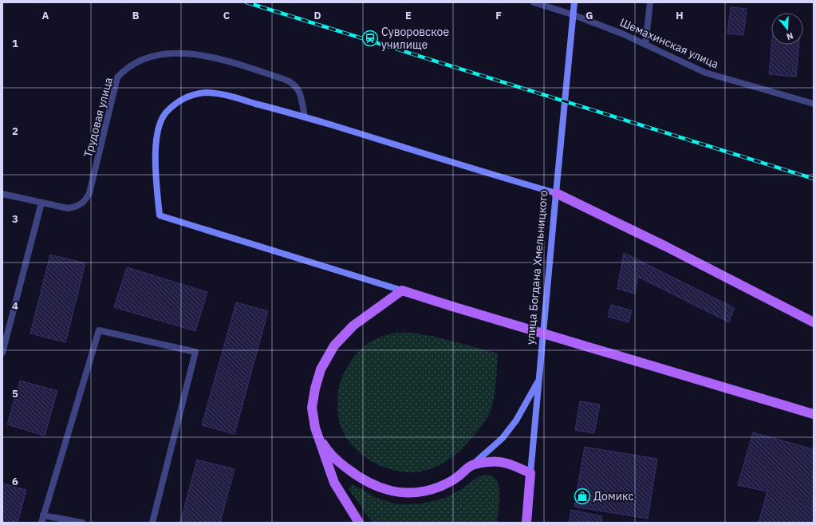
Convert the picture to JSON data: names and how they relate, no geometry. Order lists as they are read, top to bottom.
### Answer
{
  "streets": {
    "main road": ["улица Богдана Хмельницкого"],
    "street": ["Шемахинская улица", "Трудовая улица"]
  },
  "crossings": [
    ["Шемахинская улица", "улица Богдана Хмельницкого"]
  ],
  "places": {
    "station": ["Суворовское училище"],
    "shop": ["Домикс"]
  },
  "north": "bottom",
  "grid": {
    "columns": [
      "A",
      "B",
      "C",
      "D",
      "E",
      "F",
      "G",
      "H"
    ],
    "rows": [
      "1",
      "2",
      "3",
      "4",
      "5",
      "6"
    ]
  }
}
